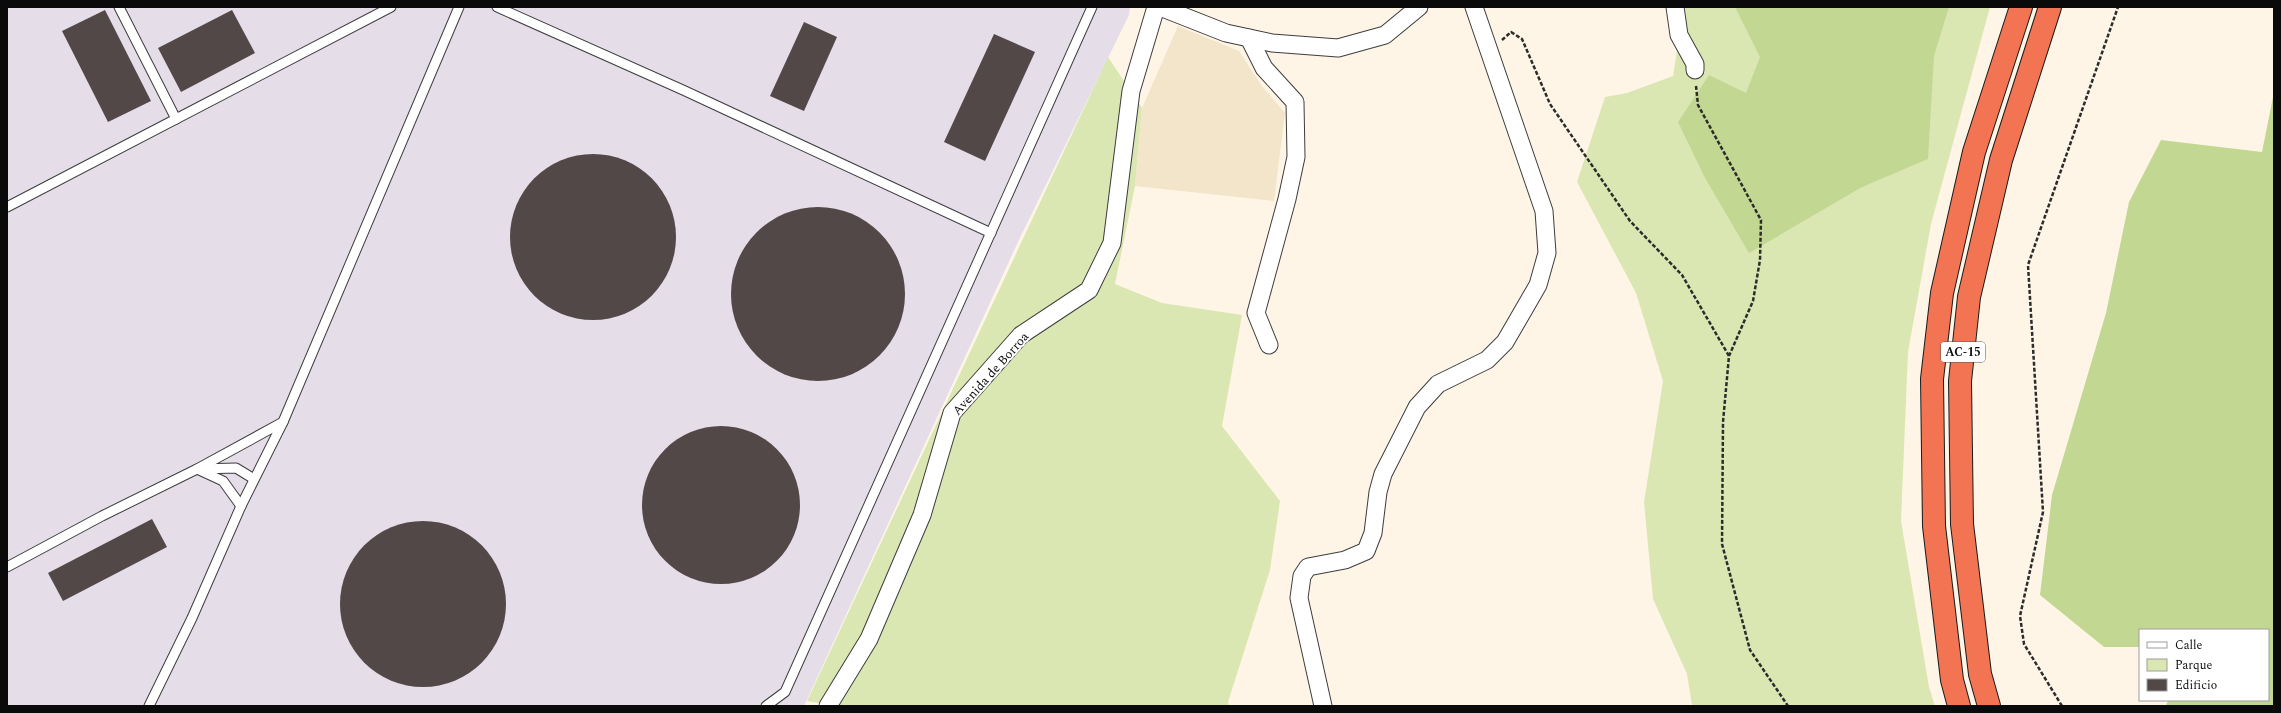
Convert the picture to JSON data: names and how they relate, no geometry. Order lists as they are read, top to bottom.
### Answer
{
  "streets": {
    "highway": ["AC-15"],
    "street": ["Avenida de Borroa"]
  },
  "legend": ["Calle", "Parque", "Edificio"]
}
